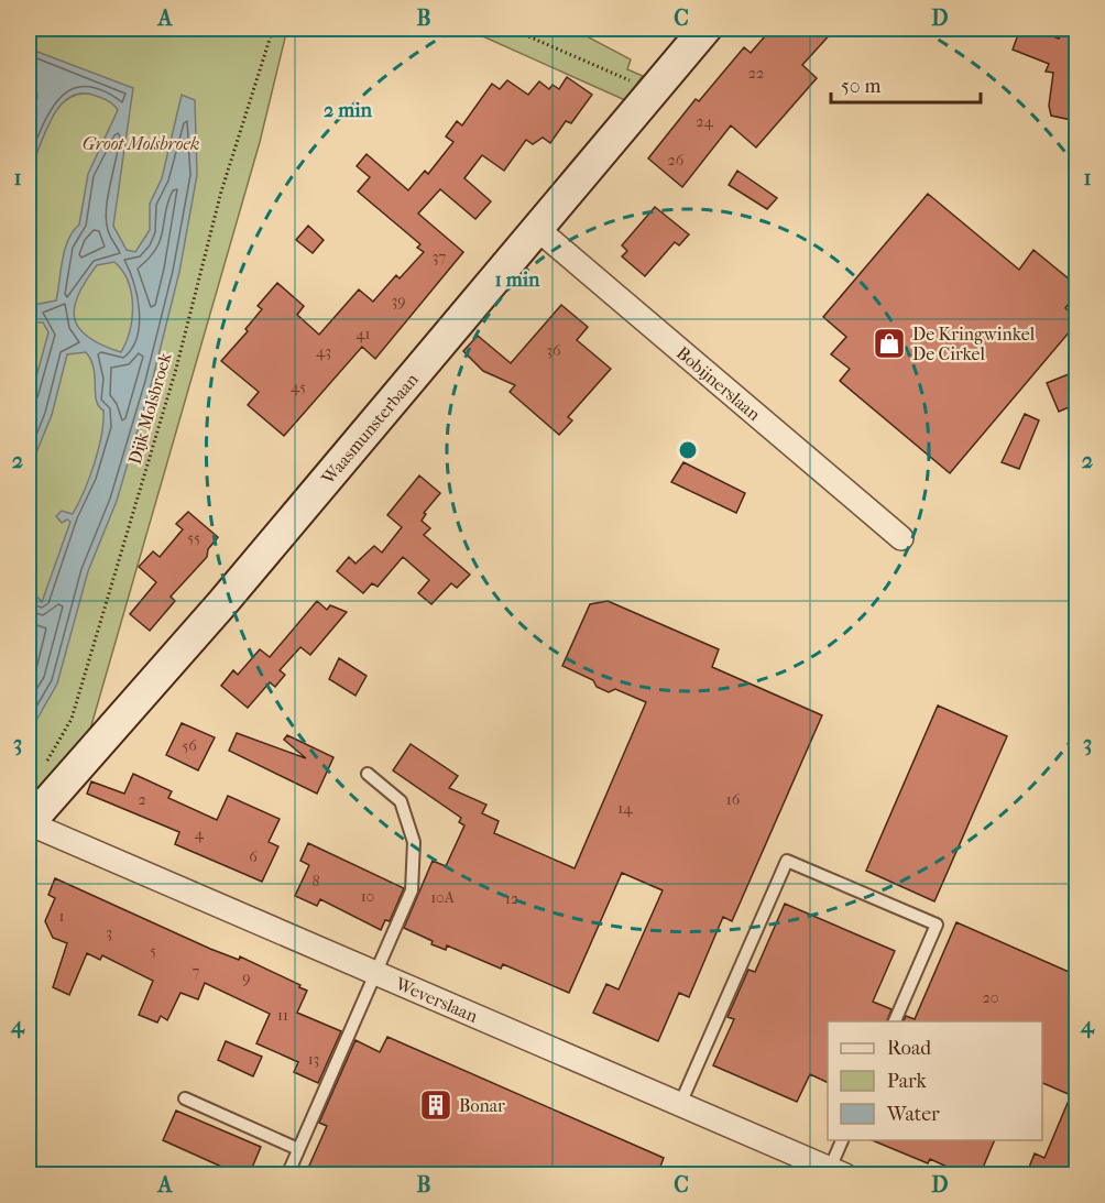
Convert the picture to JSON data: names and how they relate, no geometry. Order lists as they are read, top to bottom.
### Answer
{
  "streets": {
    "street": ["Bobijnerslaan", "Waasmunsterbaan", "Weverslaan"],
    "path": ["Dijk Molsbroek"]
  },
  "crossings": [
    ["Bobijnerslaan", "Waasmunsterbaan"],
    ["Waasmunsterbaan", "Weverslaan"]
  ],
  "parks": ["Groot Molsbroek"],
  "places": {
    "shop": ["De Kringwinkel De Cirkel"],
    "building": ["Bonar"]
  },
  "house_numbers": [
    "22",
    "24",
    "26",
    "37",
    "39",
    "41",
    "36",
    "43",
    "45",
    "55",
    "56",
    "2",
    "16",
    "14",
    "4",
    "6",
    "8",
    "10",
    "10A",
    "12",
    "1",
    "3",
    "5",
    "7",
    "9",
    "20",
    "11",
    "13"
  ],
  "legend": ["Road", "Park", "Water"],
  "scale_bar": "50 m",
  "grid": {
    "columns": [
      "A",
      "B",
      "C",
      "D"
    ],
    "rows": [
      "1",
      "2",
      "3",
      "4"
    ]
  },
  "rings": ["2 min", "1 min"]
}
